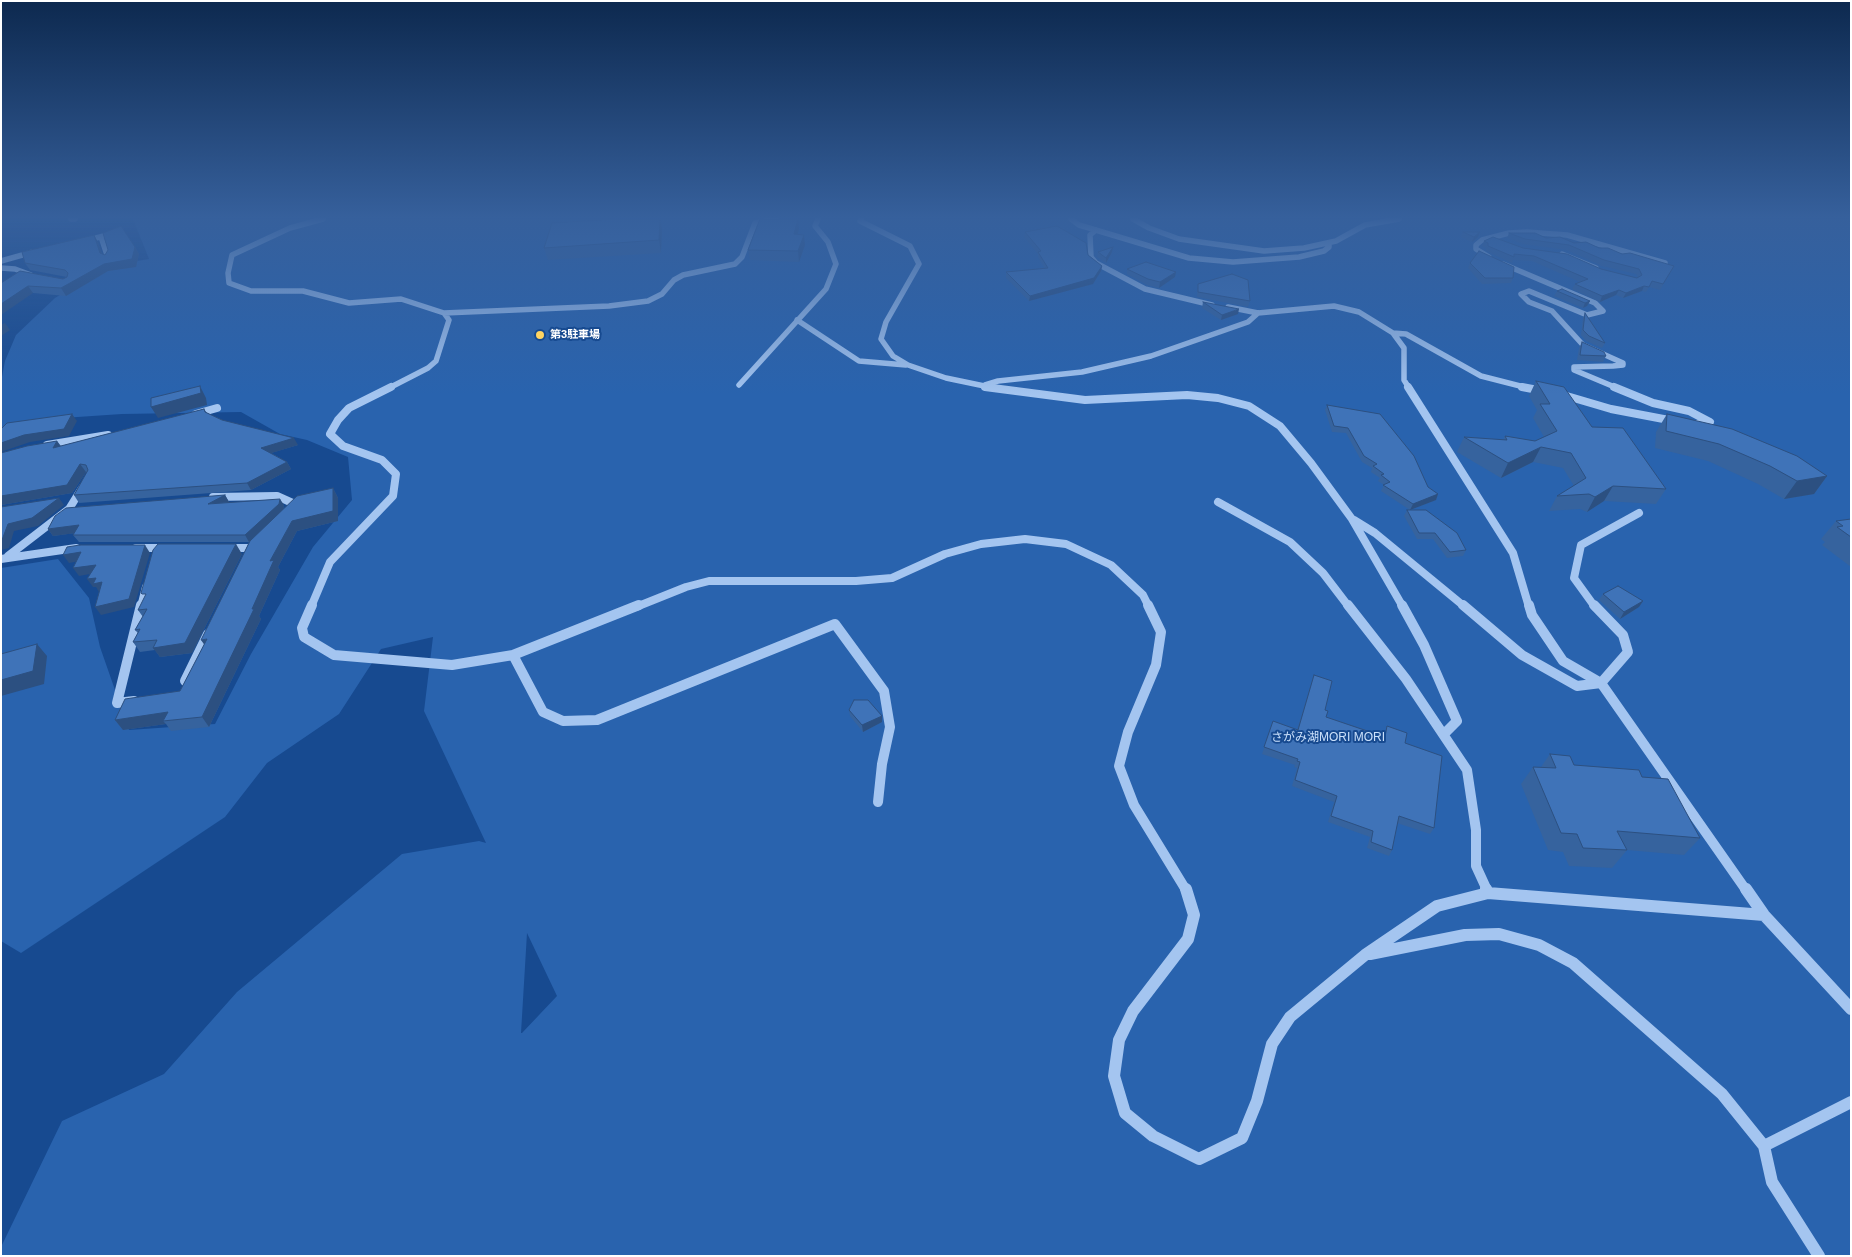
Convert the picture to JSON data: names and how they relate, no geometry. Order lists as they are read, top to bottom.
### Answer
{
  "parks": ["さがみ湖MORI MORI"],
  "places": ["第3駐車場"]
}
